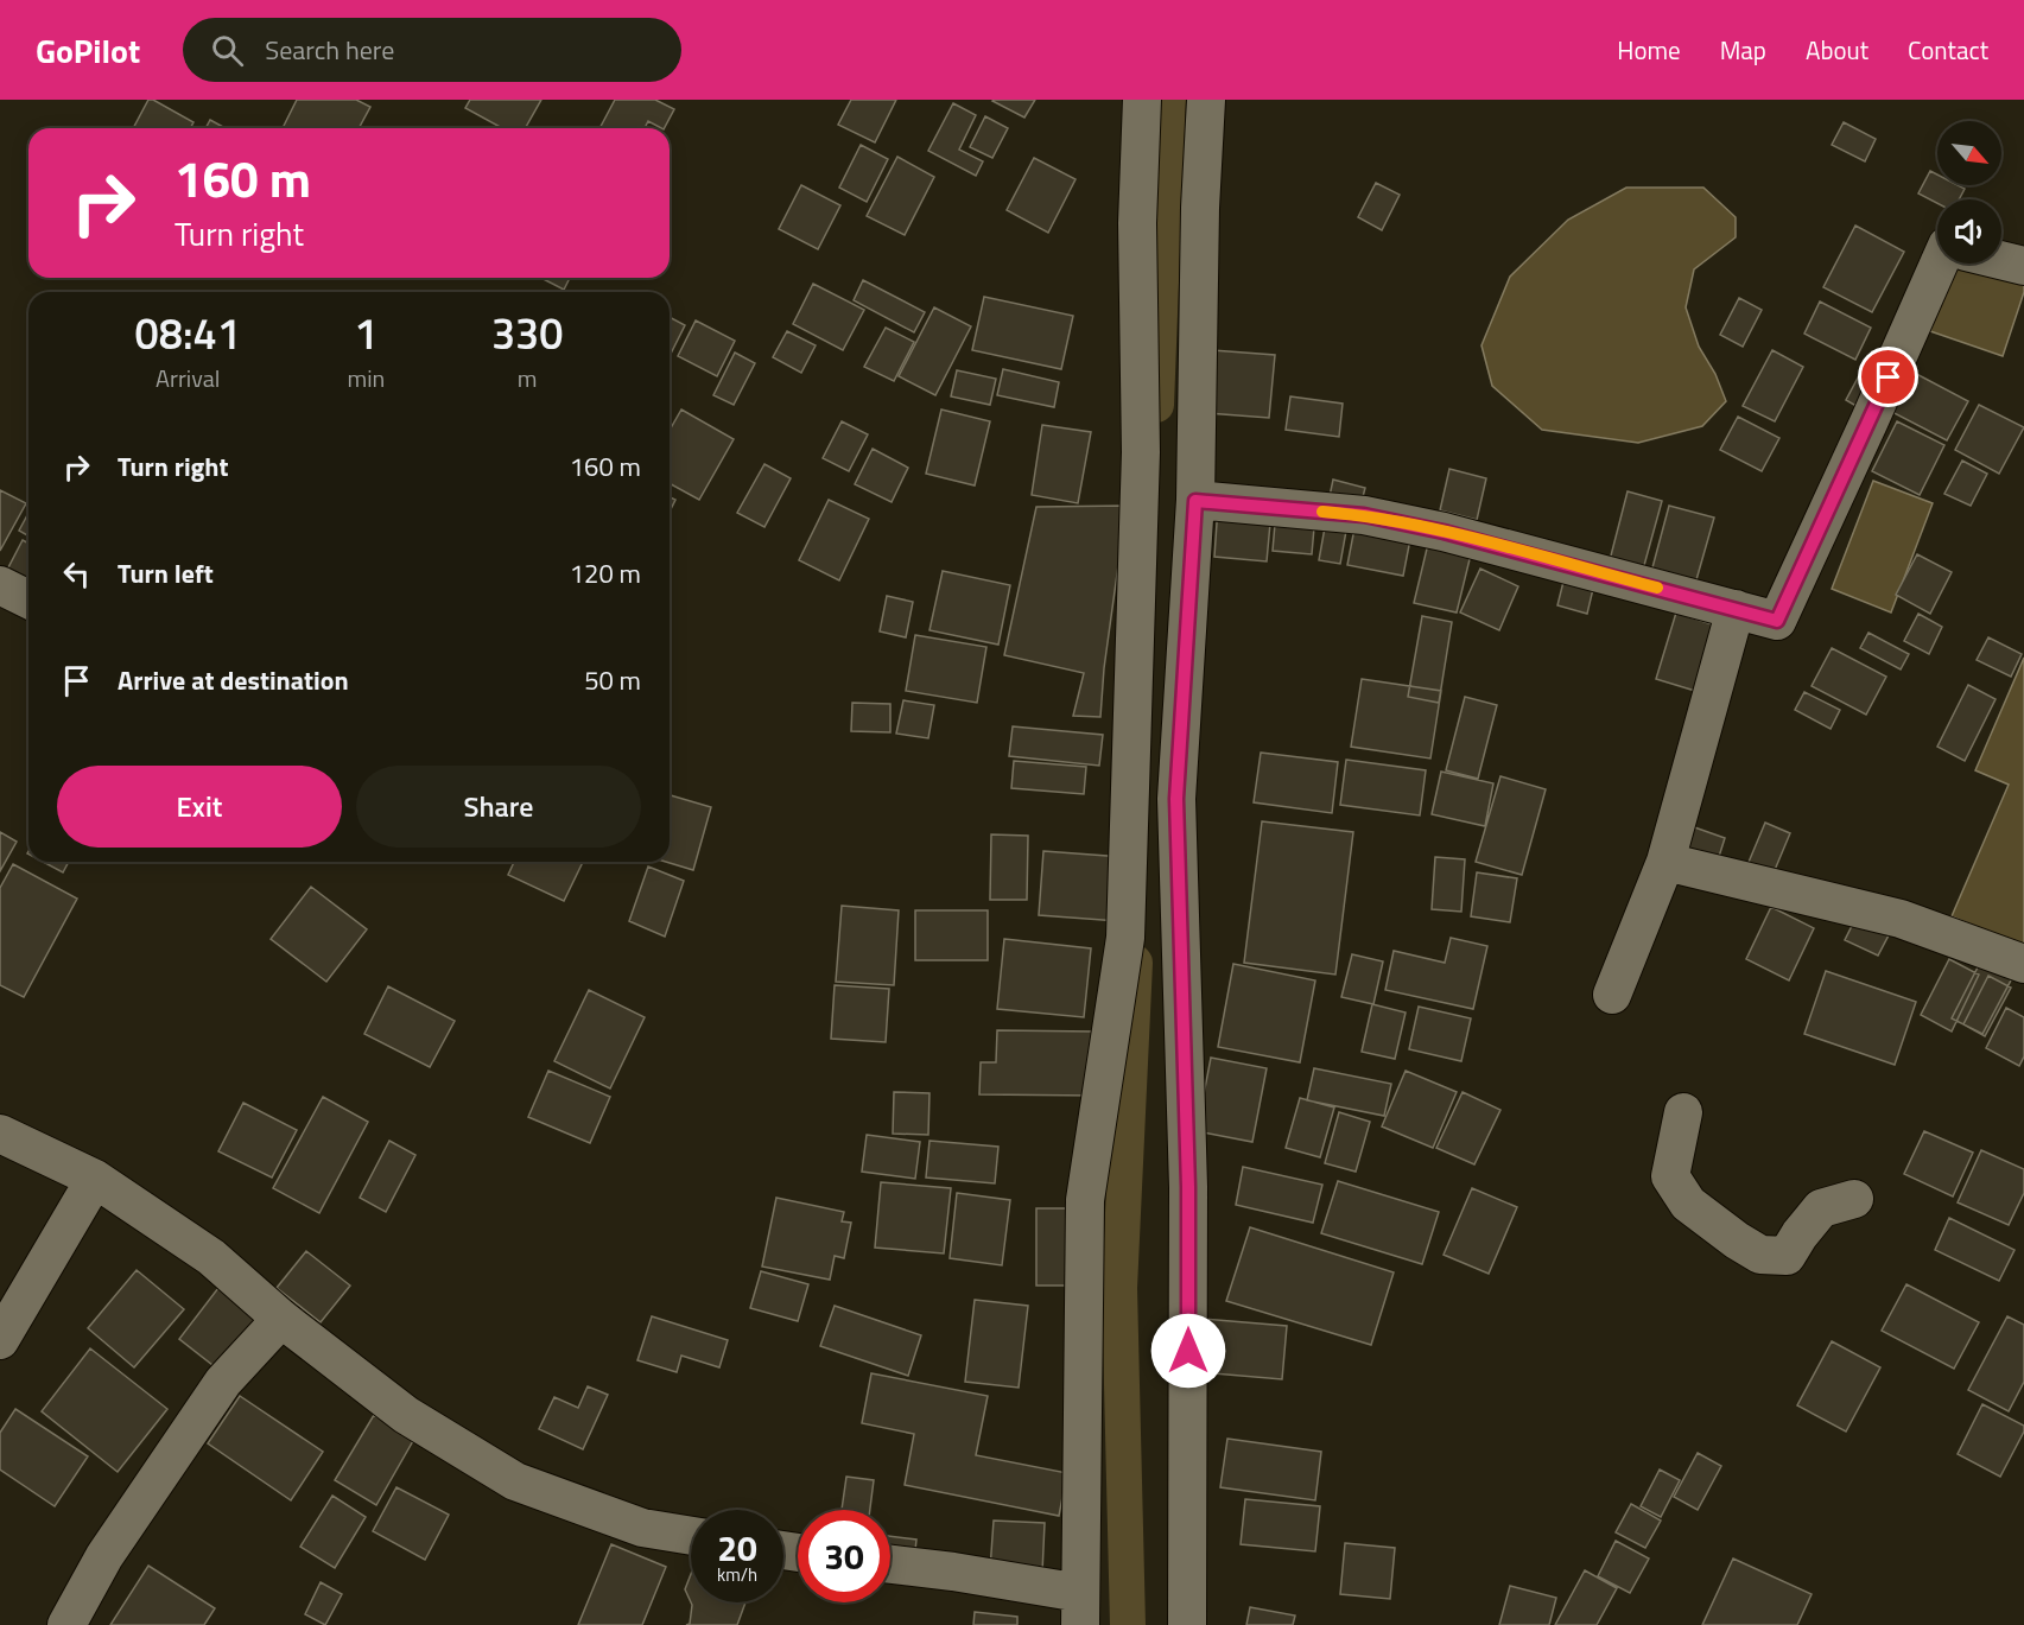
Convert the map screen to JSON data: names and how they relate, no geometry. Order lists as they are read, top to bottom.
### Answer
{
  "north": "bottom right",
  "page": {
    "header": "GoPilot",
    "search": "Search here",
    "nav": [
      "Home",
      "Map",
      "About",
      "Contact"
    ],
    "turn": ["160 m", "Turn right"],
    "eta": [
      "08:41",
      "Arrival",
      "1",
      "min",
      "330",
      "m"
    ],
    "list": [
      {
        "name": "Turn right",
        "value": "160 m"
      },
      {
        "name": "Turn left",
        "value": "120 m"
      },
      {
        "name": "Arrive at destination",
        "value": "50 m"
      }
    ],
    "buttons": ["Exit", "Share"],
    "speed": "20 km/h",
    "limit": "30"
  }
}
